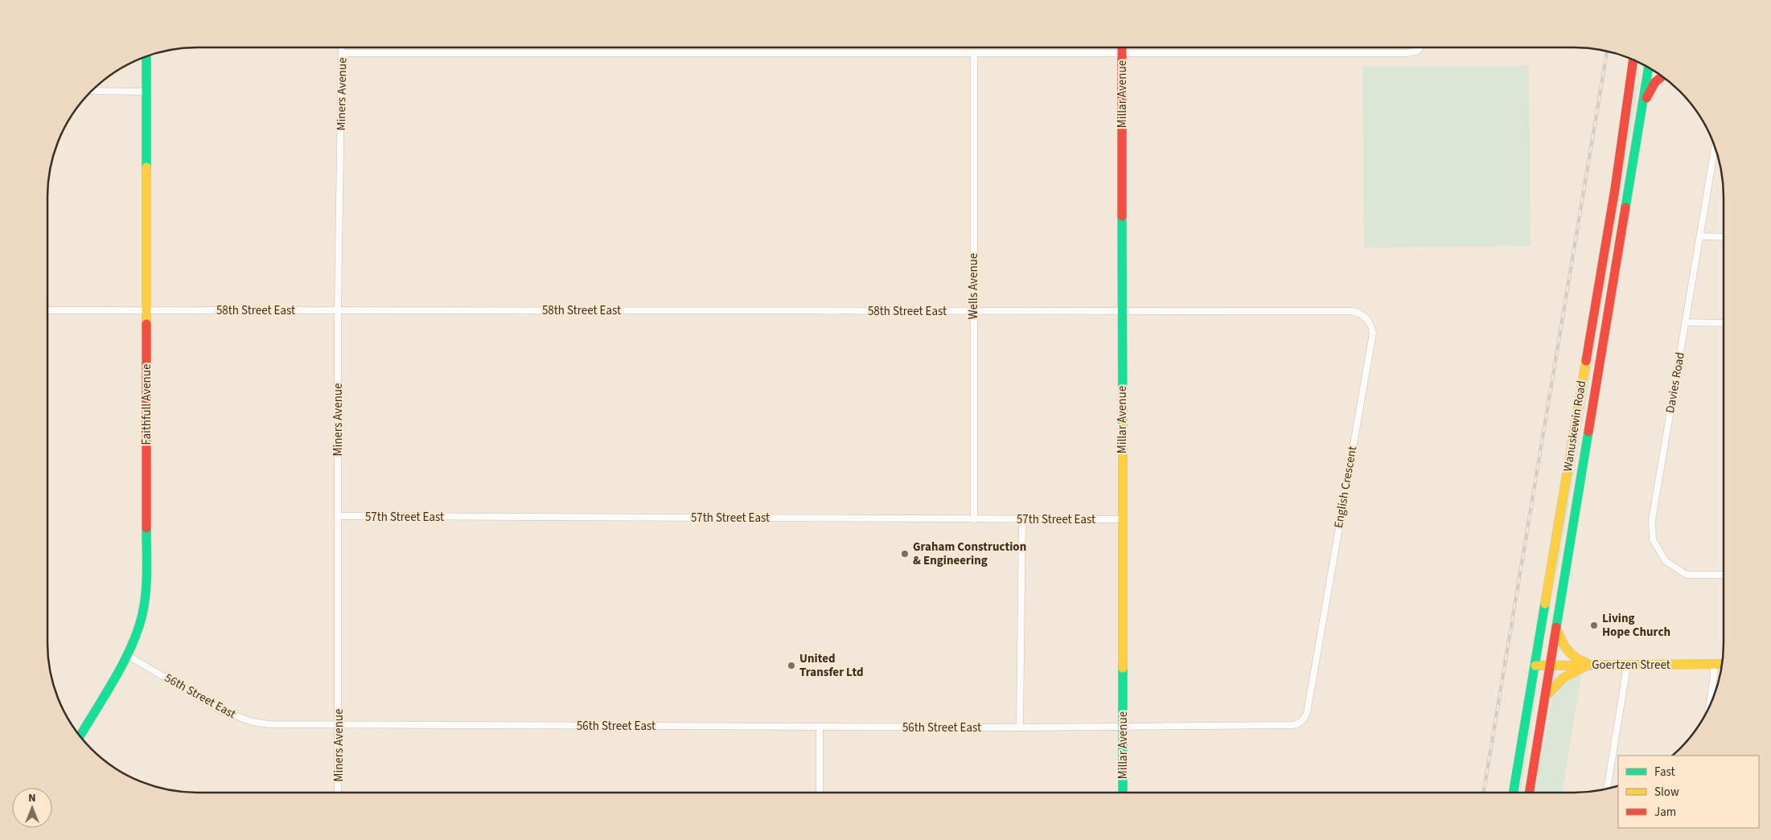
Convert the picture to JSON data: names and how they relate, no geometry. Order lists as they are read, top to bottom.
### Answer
{
  "streets": {
    "street": [
      "Miners Avenue",
      "Millar Avenue",
      "Wells Avenue",
      "58th Street East",
      "Davies Road",
      "Faithfull Avenue",
      "Wanuskewin Road",
      "English Crescent",
      "57th Street East",
      "Goertzen Street",
      "56th Street East"
    ]
  },
  "crossings": [
    ["Miners Avenue", "58th Street East"],
    ["Miners Avenue", "57th Street East"],
    ["Miners Avenue", "56th Street East"],
    ["Millar Avenue", "58th Street East"],
    ["Millar Avenue", "English Crescent"],
    ["Millar Avenue", "57th Street East"],
    ["Millar Avenue", "56th Street East"],
    ["Wells Avenue", "58th Street East"],
    ["Wells Avenue", "57th Street East"],
    ["58th Street East", "Faithfull Avenue"],
    ["58th Street East", "English Crescent"],
    ["Faithfull Avenue", "56th Street East"],
    ["Wanuskewin Road", "Goertzen Street"],
    ["English Crescent", "56th Street East"]
  ],
  "places": ["Graham Construction & Engineering", "Living Hope Church", "United Transfer Ltd"],
  "legend": ["Fast", "Slow", "Jam"],
  "north": "top"
}
